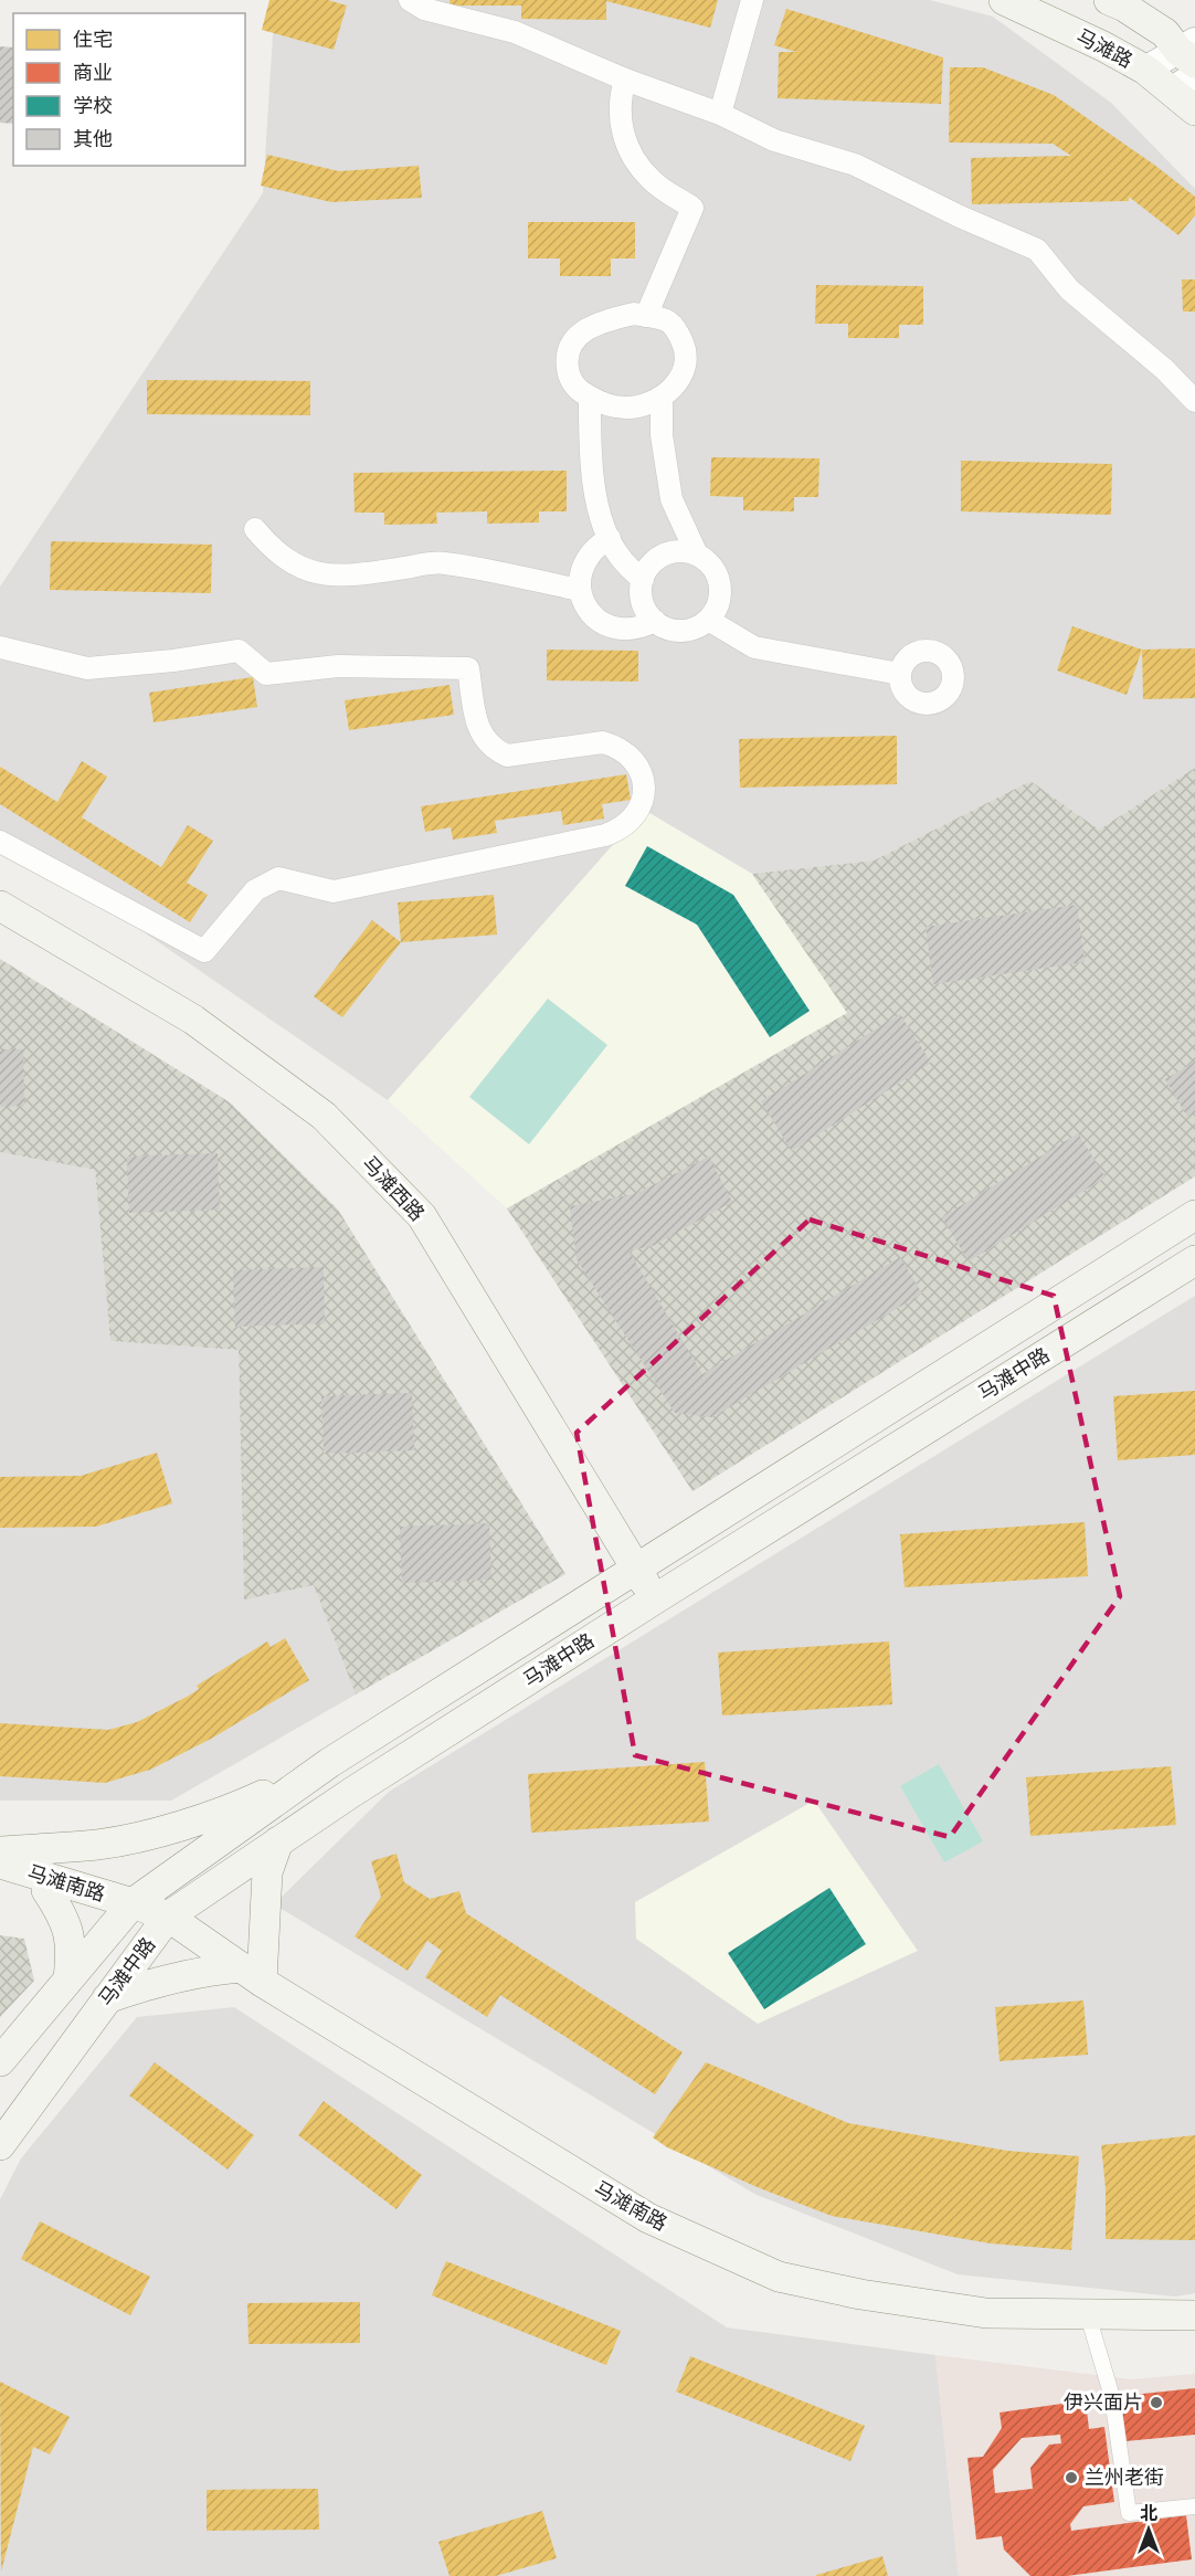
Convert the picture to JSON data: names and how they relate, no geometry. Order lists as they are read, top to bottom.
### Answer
{
  "streets": {
    "main road": [
      "马滩路",
      "马滩西路",
      "马滩中路",
      "马滩南路"
    ]
  },
  "crossings": [
    ["马滩西路", "马滩中路"],
    ["马滩中路", "马滩南路"]
  ],
  "places": ["伊兴面片", "兰州老街"],
  "legend": [
    "住宅",
    "商业",
    "学校",
    "其他"
  ],
  "north": "top"
}
